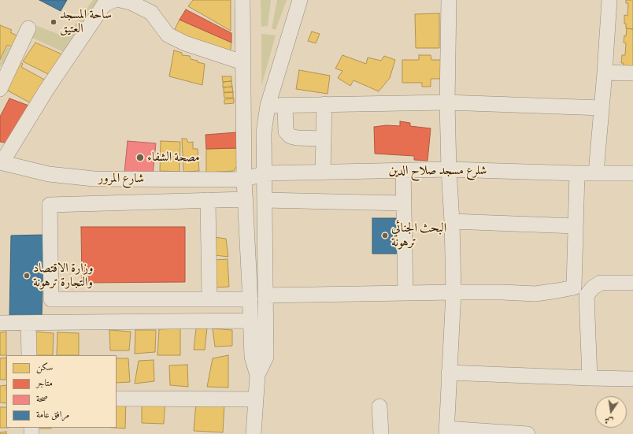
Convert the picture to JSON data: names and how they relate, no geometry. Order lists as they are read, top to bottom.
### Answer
{
  "streets": {
    "street": ["شلرع مسجد صلاح الدين", "شارع المرور"]
  },
  "crossings": [
    ["شلرع مسجد صلاح الدين", "شارع المرور"]
  ],
  "places": [
    "ساحة المسجد العتيق",
    "مصحة الشفاء",
    "البحث الجنائي ترهونة",
    "وزارة الاقتصاد والتجارة ترهونة"
  ],
  "legend": [
    "سكن",
    "متاجر",
    "صحة",
    "مرافق عامة"
  ],
  "north": "bottom"
}
